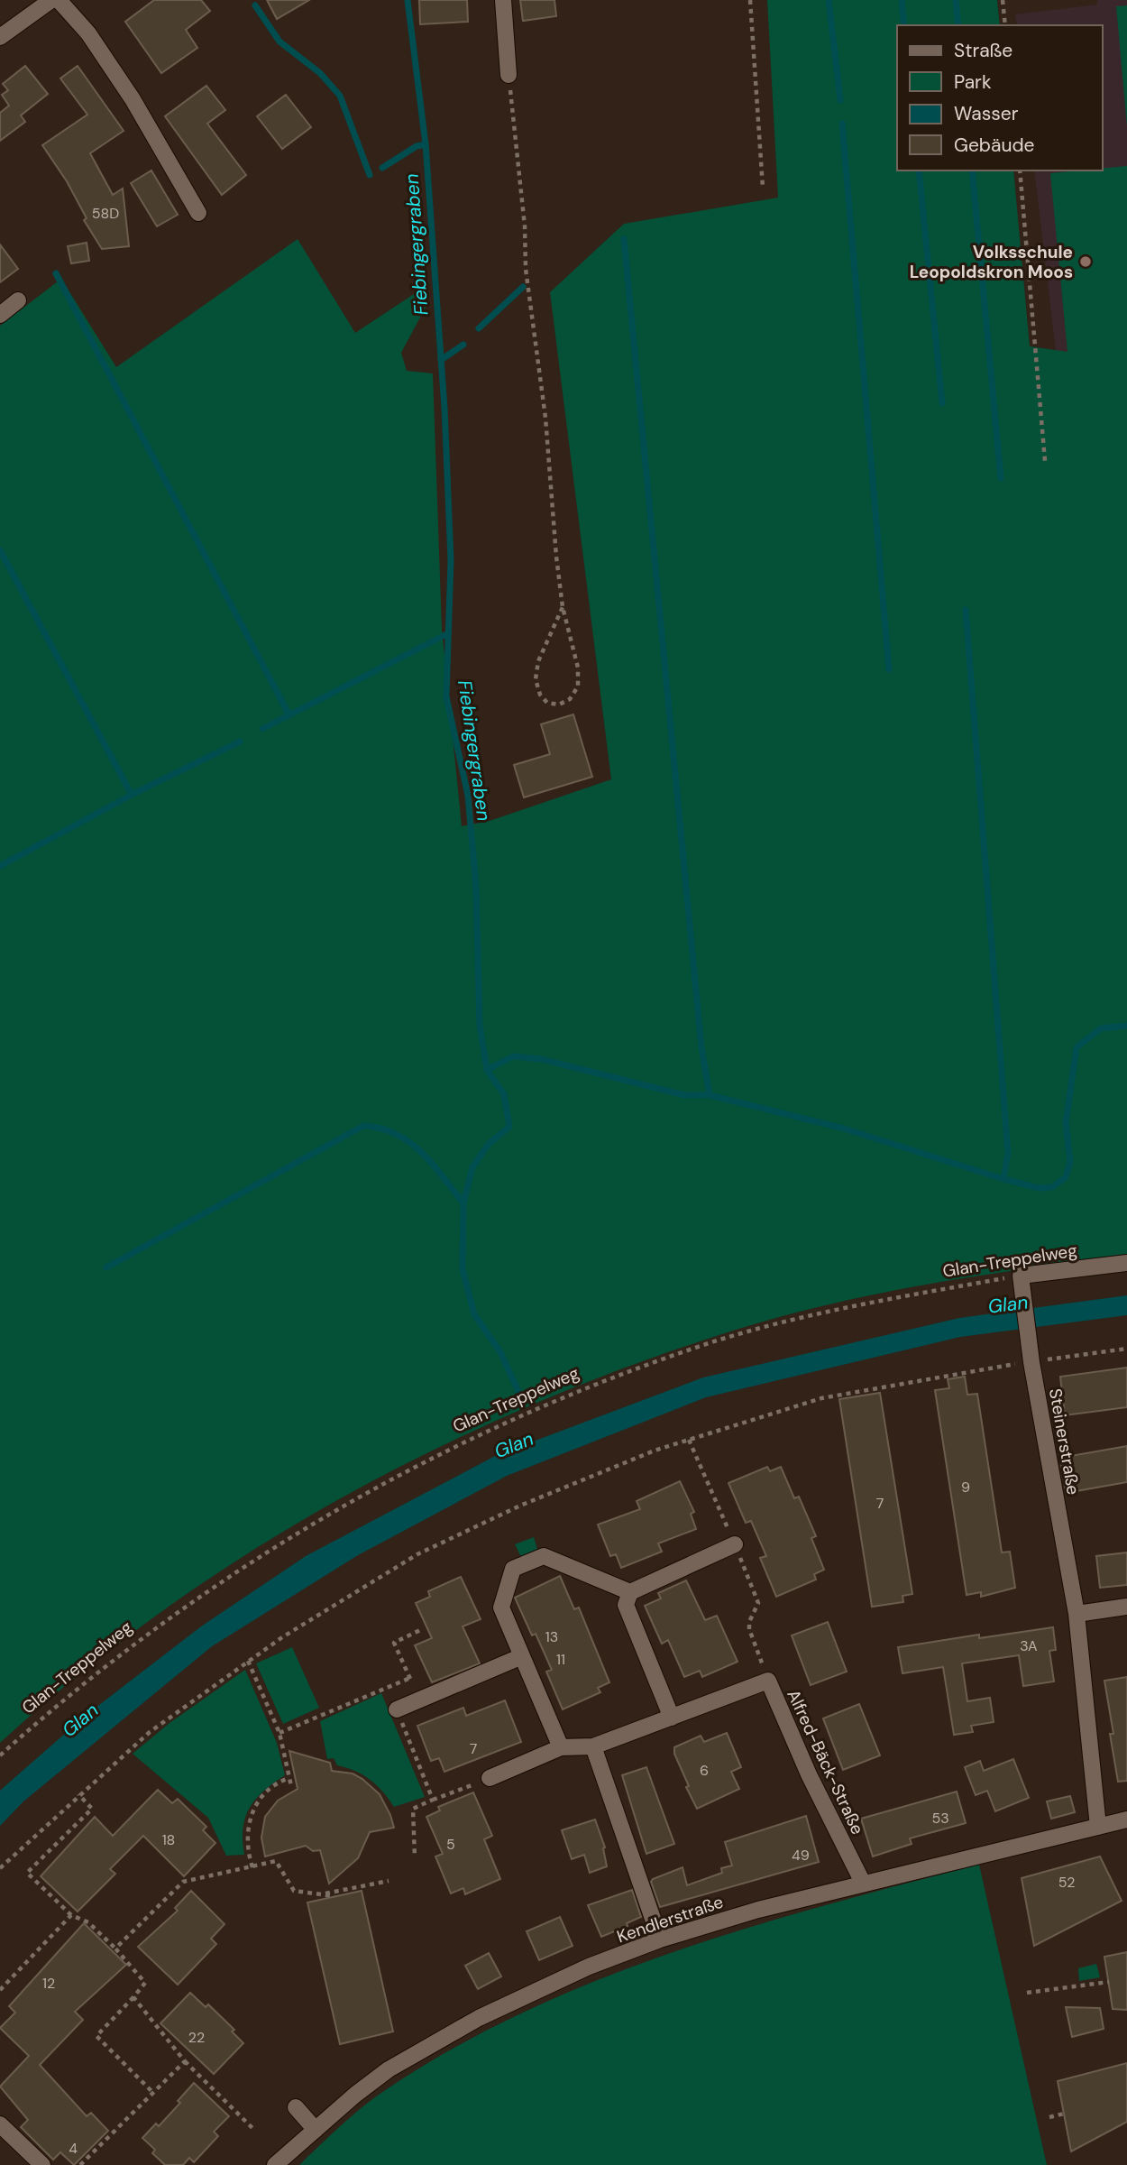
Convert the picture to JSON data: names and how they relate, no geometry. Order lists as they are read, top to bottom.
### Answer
{
  "streets": {
    "street": [
      "Glan-Treppelweg",
      "Steinerstraße",
      "Alfred-Bäck-Straße",
      "Kendlerstraße"
    ]
  },
  "crossings": [
    ["Glan-Treppelweg", "Steinerstraße"],
    ["Steinerstraße", "Kendlerstraße"],
    ["Alfred-Bäck-Straße", "Kendlerstraße"]
  ],
  "water": ["Fiebingergraben", "Glan"],
  "places": ["Volksschule Leopoldskron Moos"],
  "house_numbers": [
    "58D",
    "9",
    "7",
    "13",
    "3A",
    "11",
    "7",
    "6",
    "53",
    "18",
    "5",
    "49",
    "52",
    "12",
    "22",
    "4"
  ],
  "legend": [
    "Straße",
    "Park",
    "Wasser",
    "Gebäude"
  ]
}
